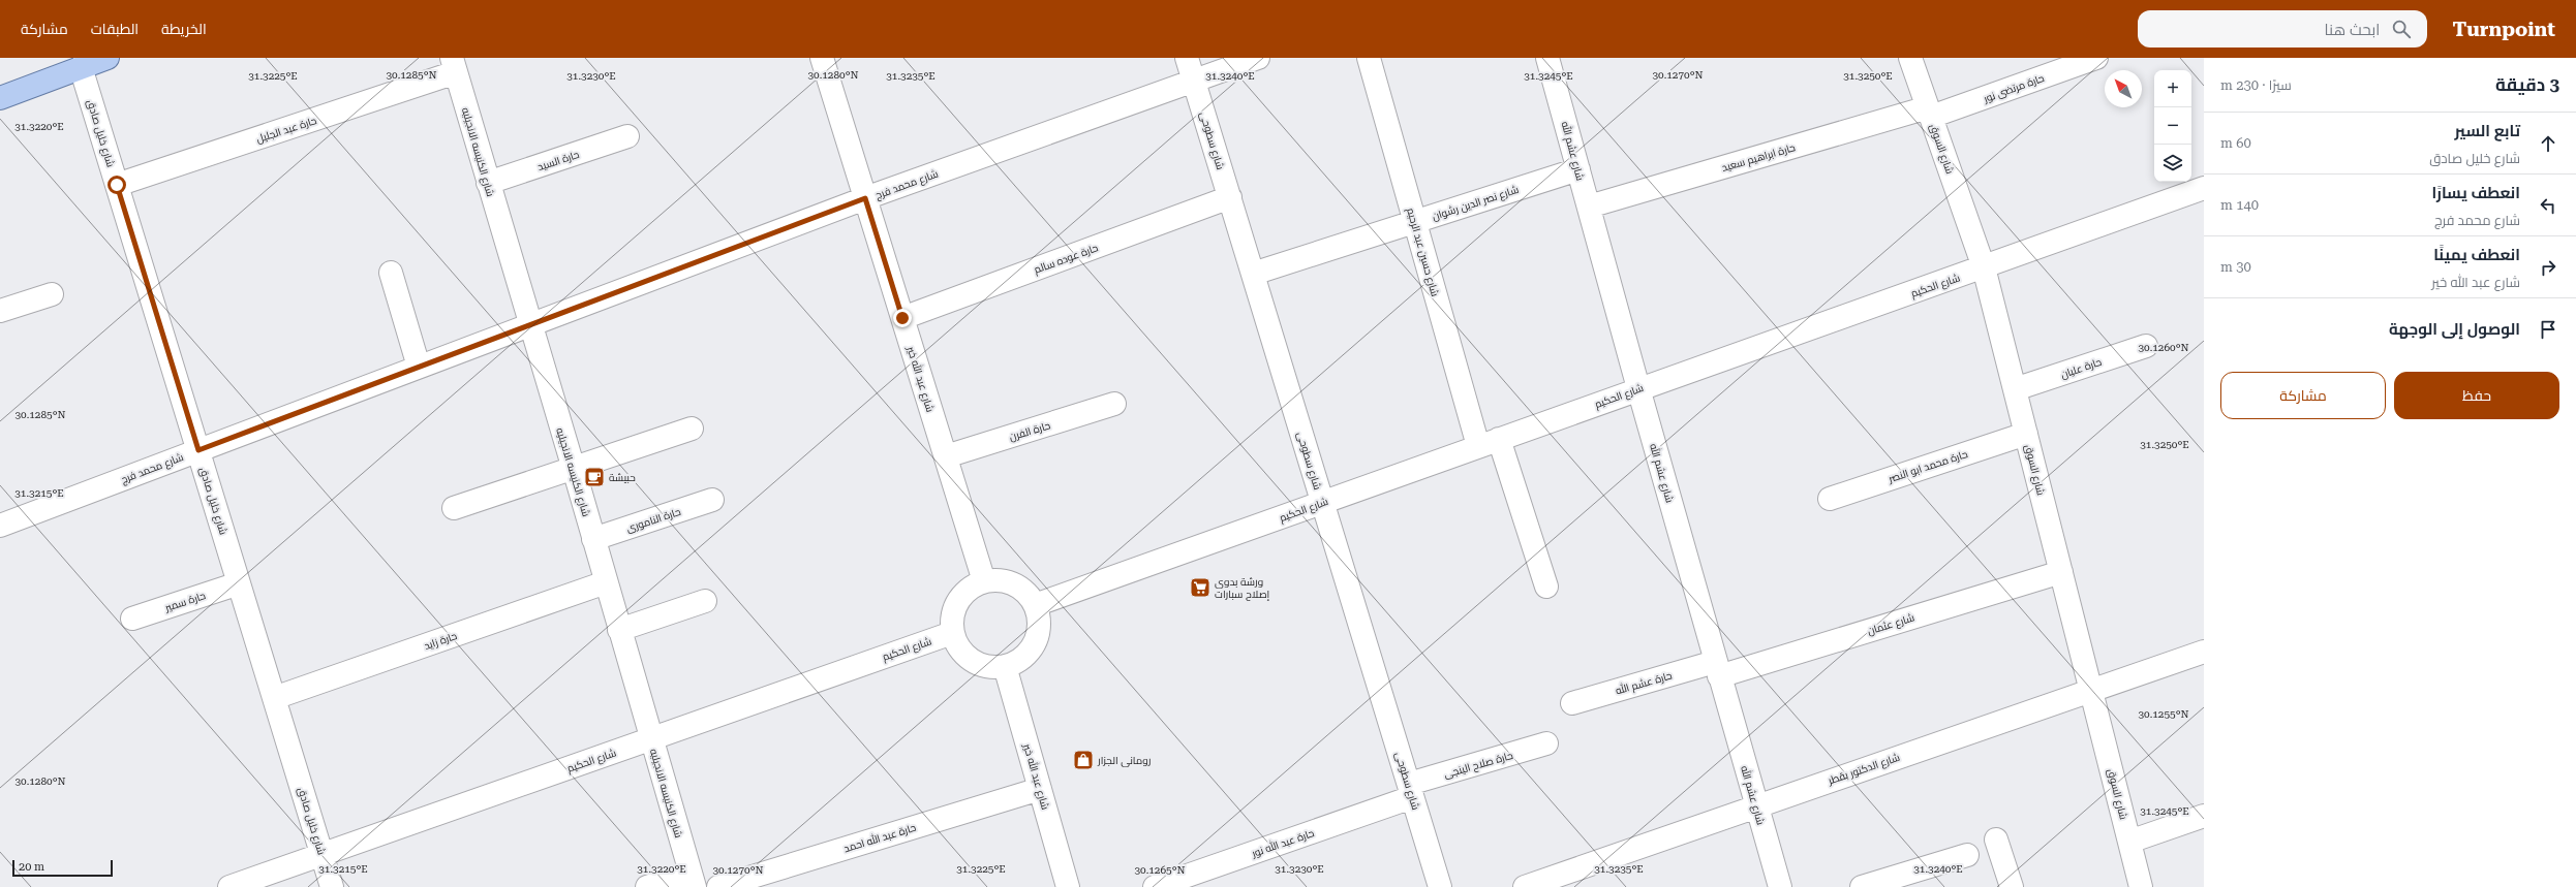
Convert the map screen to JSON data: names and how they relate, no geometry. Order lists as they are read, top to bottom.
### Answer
{
  "streets": {
    "street": [
      "حارة مرتضى نور",
      "حارة عبد الجليل",
      "شارع خليل صادق",
      "شارع سطوحى",
      "شارع السوق",
      "شارع عشم الله",
      "شارع الكنيسه الانجيليه",
      "حارة ابراهيم سعيد",
      "حارة السيد",
      "شارع محمد فرج",
      "شارع نصر الدين رشوان",
      "شارع حسين عبد الرحيم",
      "حارة عوده سالم",
      "شارع الحكيم",
      "حارة عليان",
      "شارع عبد الله خير",
      "حارة الفرن",
      "حارة محمد ابو النصر",
      "حارة النامورى",
      "حارة سمير",
      "شارع عثمان",
      "حارة زايد",
      "حارة عشم الله",
      "حارة صلاح الينجى",
      "شارع الدكتور بقطر",
      "حارة عبد الله احمد",
      "حارة عبد الله نور"
    ]
  },
  "crossings": [
    ["حارة مرتضى نور", "شارع السوق"],
    ["حارة مرتضى نور", "حارة ابراهيم سعيد"],
    ["حارة عبد الجليل", "شارع خليل صادق"],
    ["حارة عبد الجليل", "شارع الكنيسه الانجيليه"],
    ["شارع خليل صادق", "شارع محمد فرج"],
    ["شارع خليل صادق", "شارع الحكيم"],
    ["شارع خليل صادق", "حارة سمير"],
    ["شارع خليل صادق", "حارة زايد"],
    ["شارع سطوحى", "شارع محمد فرج"],
    ["شارع سطوحى", "شارع نصر الدين رشوان"],
    ["شارع سطوحى", "حارة عوده سالم"],
    ["شارع سطوحى", "شارع الحكيم"],
    ["شارع سطوحى", "حارة صلاح الينجى"],
    ["شارع سطوحى", "حارة عبد الله نور"],
    ["شارع السوق", "حارة ابراهيم سعيد"],
    ["شارع السوق", "شارع الحكيم"],
    ["شارع السوق", "حارة عليان"],
    ["شارع السوق", "حارة محمد ابو النصر"],
    ["شارع السوق", "شارع عثمان"],
    ["شارع السوق", "شارع الدكتور بقطر"],
    ["شارع عشم الله", "حارة ابراهيم سعيد"],
    ["شارع عشم الله", "شارع نصر الدين رشوان"],
    ["شارع عشم الله", "شارع الحكيم"],
    ["شارع عشم الله", "شارع عثمان"],
    ["شارع عشم الله", "حارة عشم الله"],
    ["شارع عشم الله", "شارع الدكتور بقطر"],
    ["شارع الكنيسه الانجيليه", "حارة السيد"],
    ["شارع الكنيسه الانجيليه", "شارع محمد فرج"],
    ["شارع الكنيسه الانجيليه", "شارع الحكيم"],
    ["شارع الكنيسه الانجيليه", "حارة النامورى"],
    ["شارع الكنيسه الانجيليه", "حارة زايد"],
    ["شارع محمد فرج", "شارع عبد الله خير"],
    ["شارع نصر الدين رشوان", "شارع حسين عبد الرحيم"],
    ["شارع حسين عبد الرحيم", "شارع الحكيم"],
    ["حارة عوده سالم", "شارع عبد الله خير"],
    ["شارع الحكيم", "شارع عبد الله خير"],
    ["شارع عبد الله خير", "حارة الفرن"],
    ["شارع عبد الله خير", "حارة عبد الله احمد"],
    ["شارع عثمان", "حارة عشم الله"],
    ["حارة صلاح الينجى", "حارة عبد الله نور"]
  ],
  "places": {
    "cafe": ["حبيشة"],
    "supermarket": ["ورشة بدوى إصلاح سبارات"],
    "shop": ["رومانى الجزار"]
  },
  "scale_bar": "20 m",
  "north": "top left",
  "page": {
    "header": "Turnpoint",
    "search": "ابحث هنا",
    "nav": ["الخريطة", "الطبقات", "مشاركة"],
    "heading": ["3 دقيقة", "سيرًا · 230 m"],
    "map_buttons": ["+", "−"],
    "list": [
      ["تابع السير", "شارع خليل صادق", "60 m"],
      ["انعطف يسارًا", "شارع محمد فرج", "140 m"],
      ["انعطف يمينًا", "شارع عبد الله خير", "30 m"],
      "الوصول إلى الوجهة"
    ],
    "buttons": ["حفظ", "مشاركة"],
    "scale": "20 m"
  },
  "coordinates": [
    "30.1280°N",
    "30.1270°N",
    "30.1285°N",
    "31.3250°E",
    "31.3225°E",
    "31.3230°E",
    "31.3235°E",
    "31.3240°E",
    "31.3245°E",
    "31.3220°E",
    "30.1260°N",
    "31.3215°E",
    "30.1255°N",
    "30.1265°N"
  ]
}
